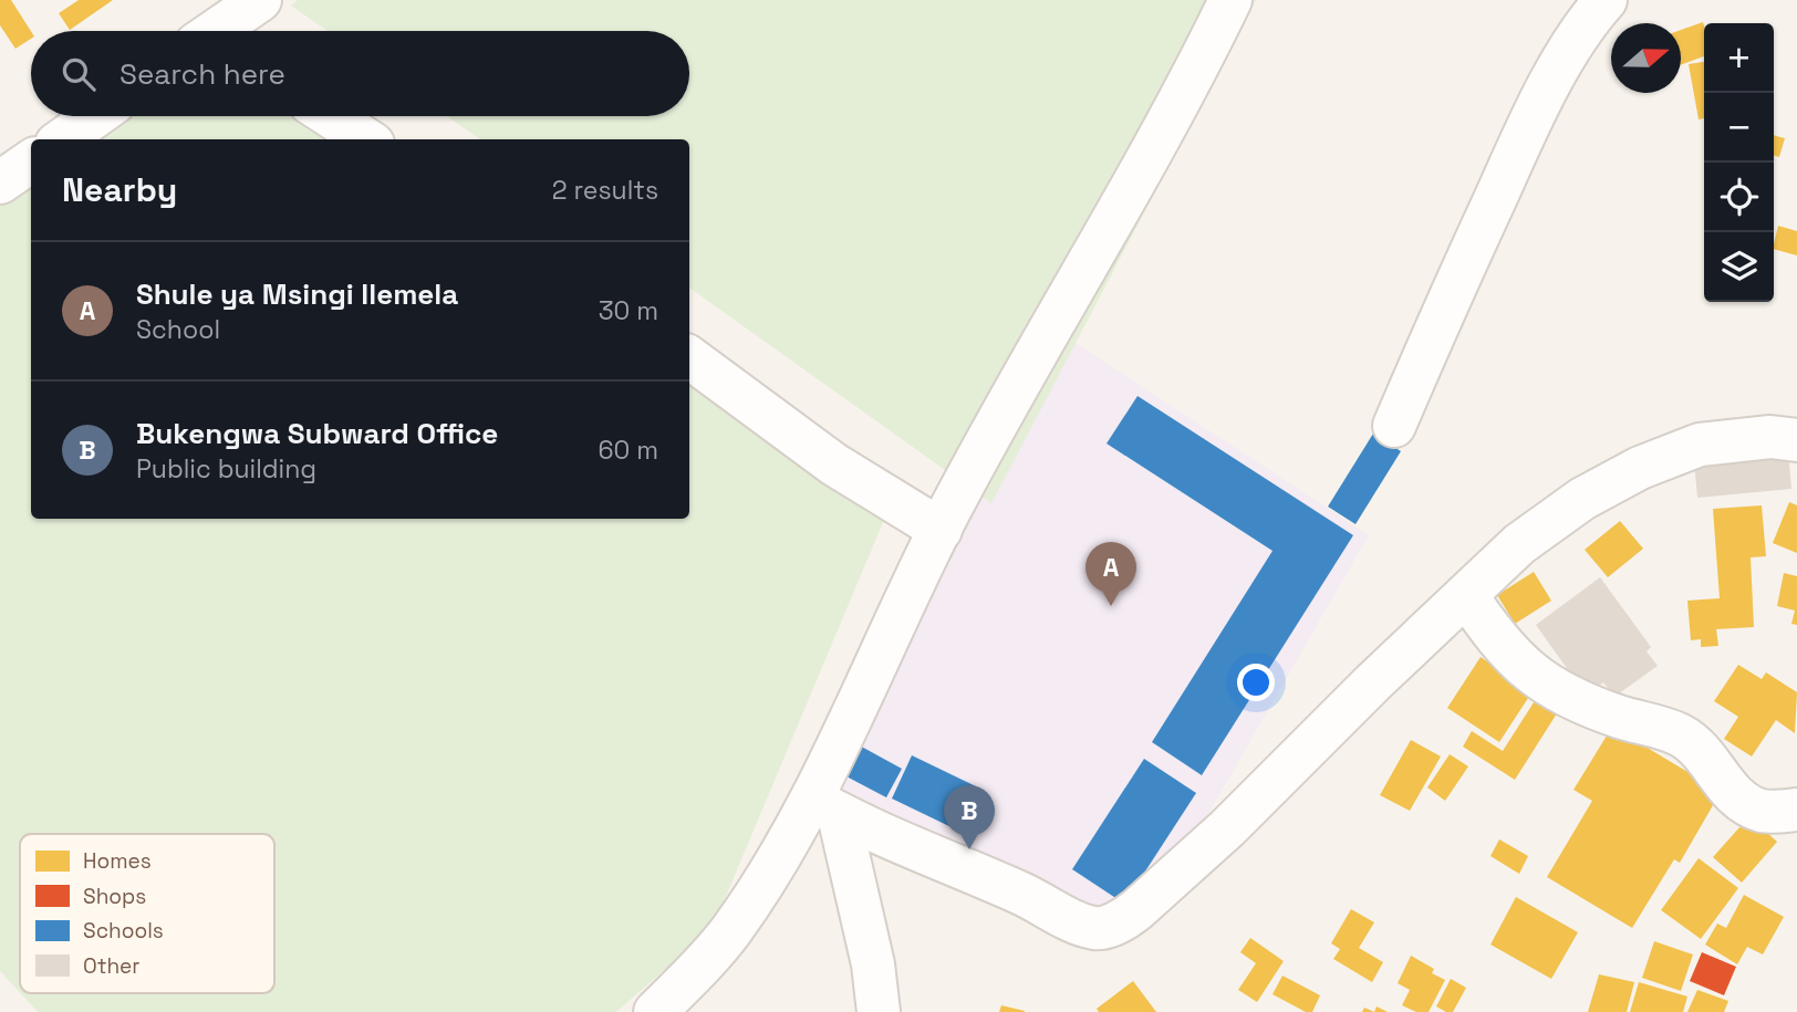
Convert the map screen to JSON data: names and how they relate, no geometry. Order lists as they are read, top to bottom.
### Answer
{
  "legend": [
    "Homes",
    "Shops",
    "Schools",
    "Other"
  ],
  "north": "right",
  "page": {
    "map_buttons": ["+", "−"],
    "search": "Search here",
    "heading": ["Nearby", "2 results"],
    "list": [
      {
        "mark": "A",
        "name": "Shule ya Msingi Ilemela",
        "note": "School",
        "value": "30 m"
      },
      {
        "mark": "B",
        "name": "Bukengwa Subward Office",
        "note": "Public building",
        "value": "60 m"
      }
    ],
    "pins": ["A", "B"]
  }
}
